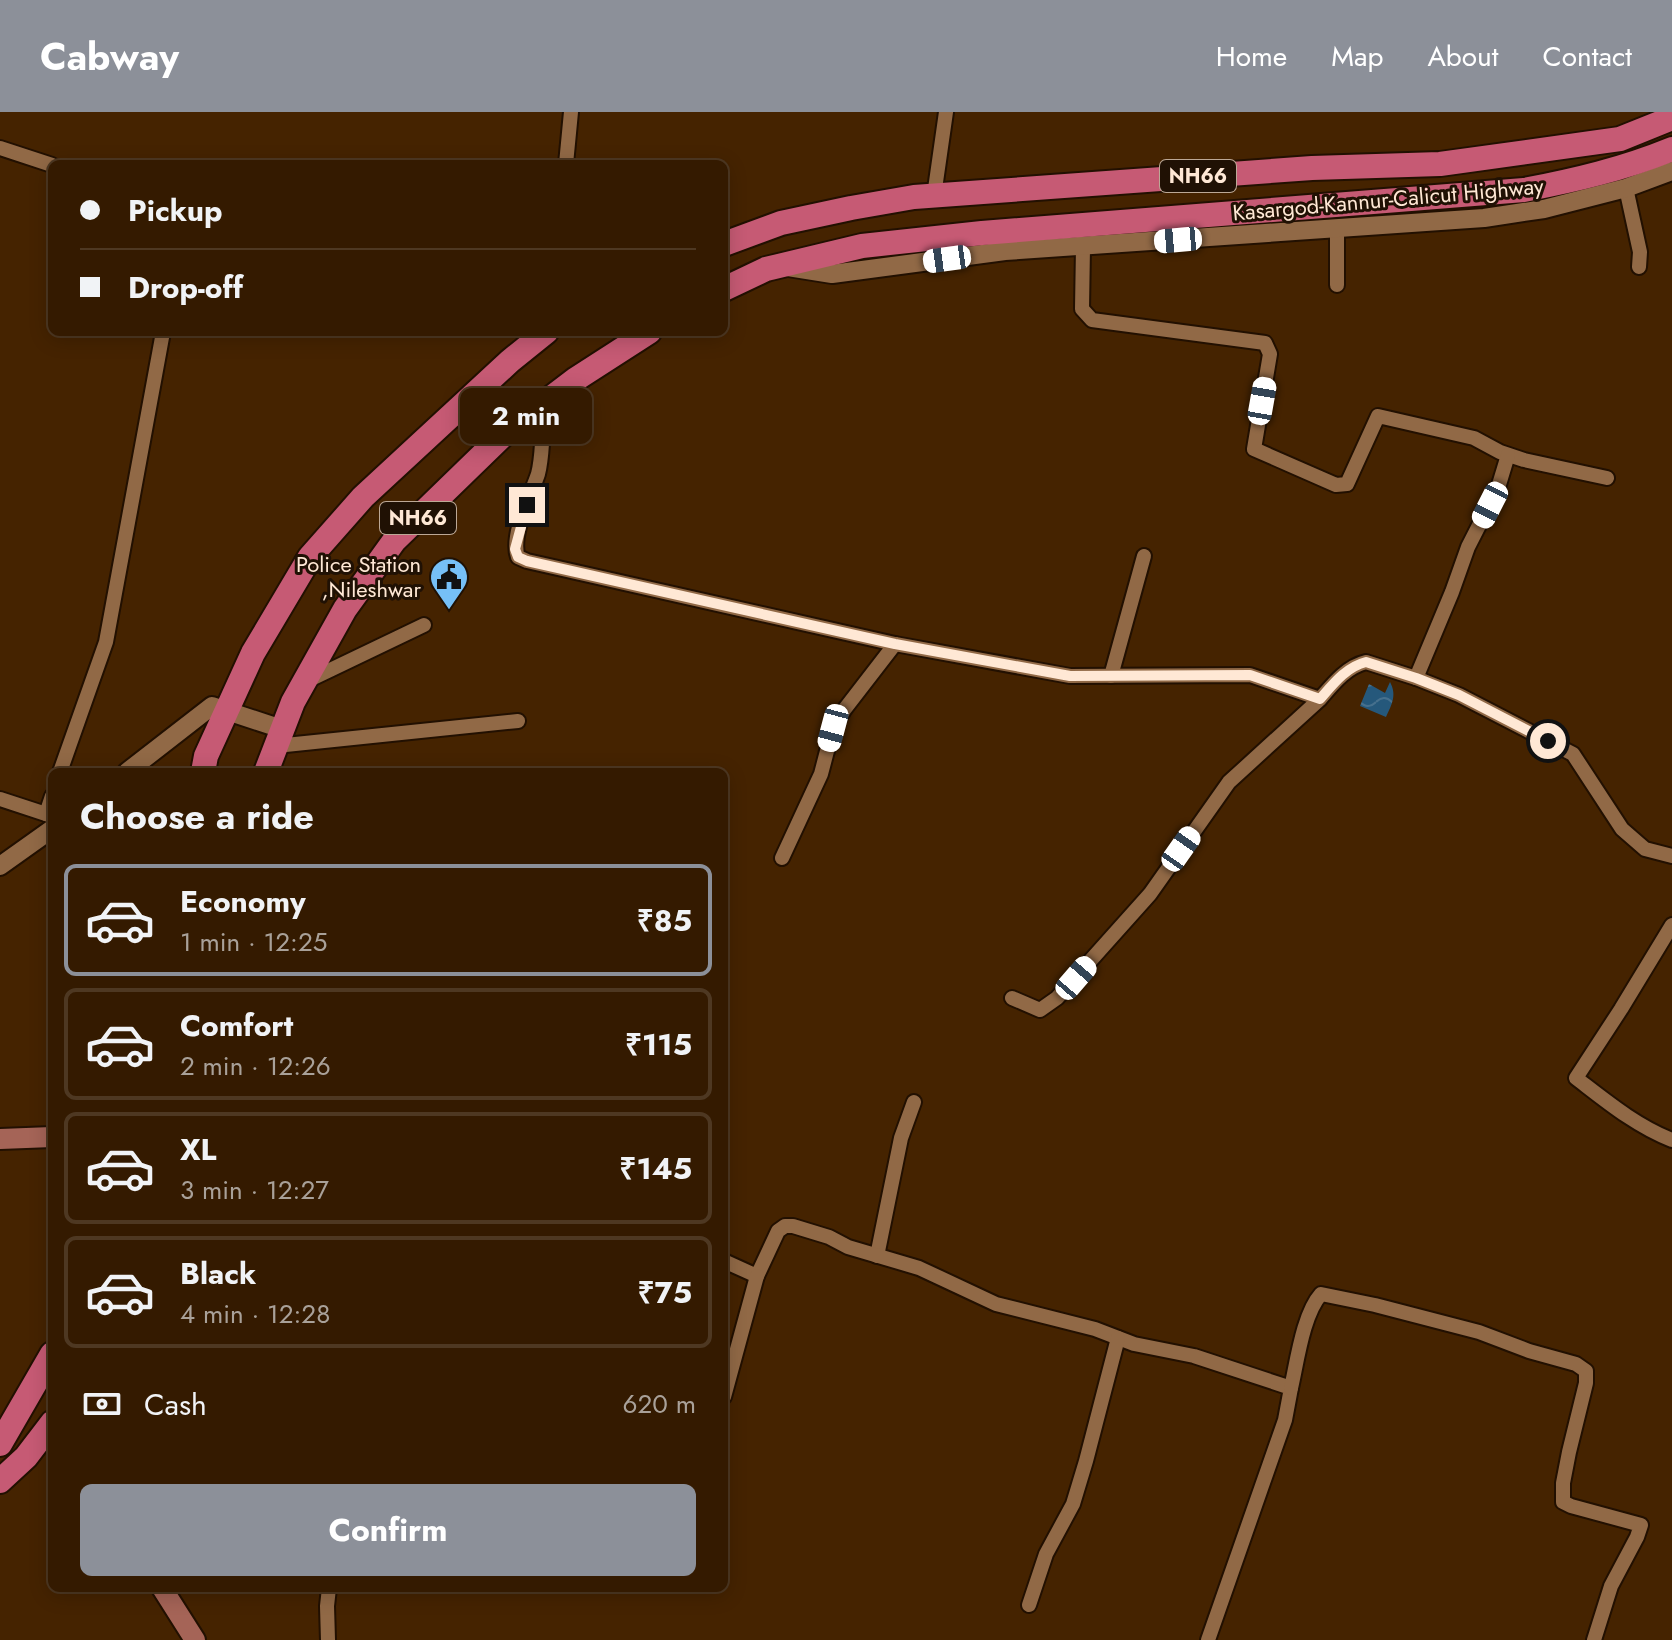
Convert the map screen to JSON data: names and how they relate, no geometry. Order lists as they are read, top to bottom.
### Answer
{
  "streets": {
    "highway": ["NH66", "Kasargod-Kannur-Calicut Highway"]
  },
  "places": {
    "public building": ["Police Station ,Nileshwar"]
  },
  "page": {
    "header": "Cabway",
    "nav": [
      "Home",
      "Map",
      "About",
      "Contact"
    ],
    "banner": ["Pickup", "Drop-off"],
    "bubble": "2 min",
    "heading": "Choose a ride",
    "list": [
      {
        "name": "Economy",
        "note": "1 min · 12:25",
        "value": "₹85"
      },
      {
        "name": "Comfort",
        "note": "2 min · 12:26",
        "value": "₹115"
      },
      {
        "name": "XL",
        "note": "3 min · 12:27",
        "value": "₹145"
      },
      {
        "name": "Black",
        "note": "4 min · 12:28",
        "value": "₹75"
      }
    ],
    "pay": ["Cash", "620 m"],
    "buttons": "Confirm"
  }
}
